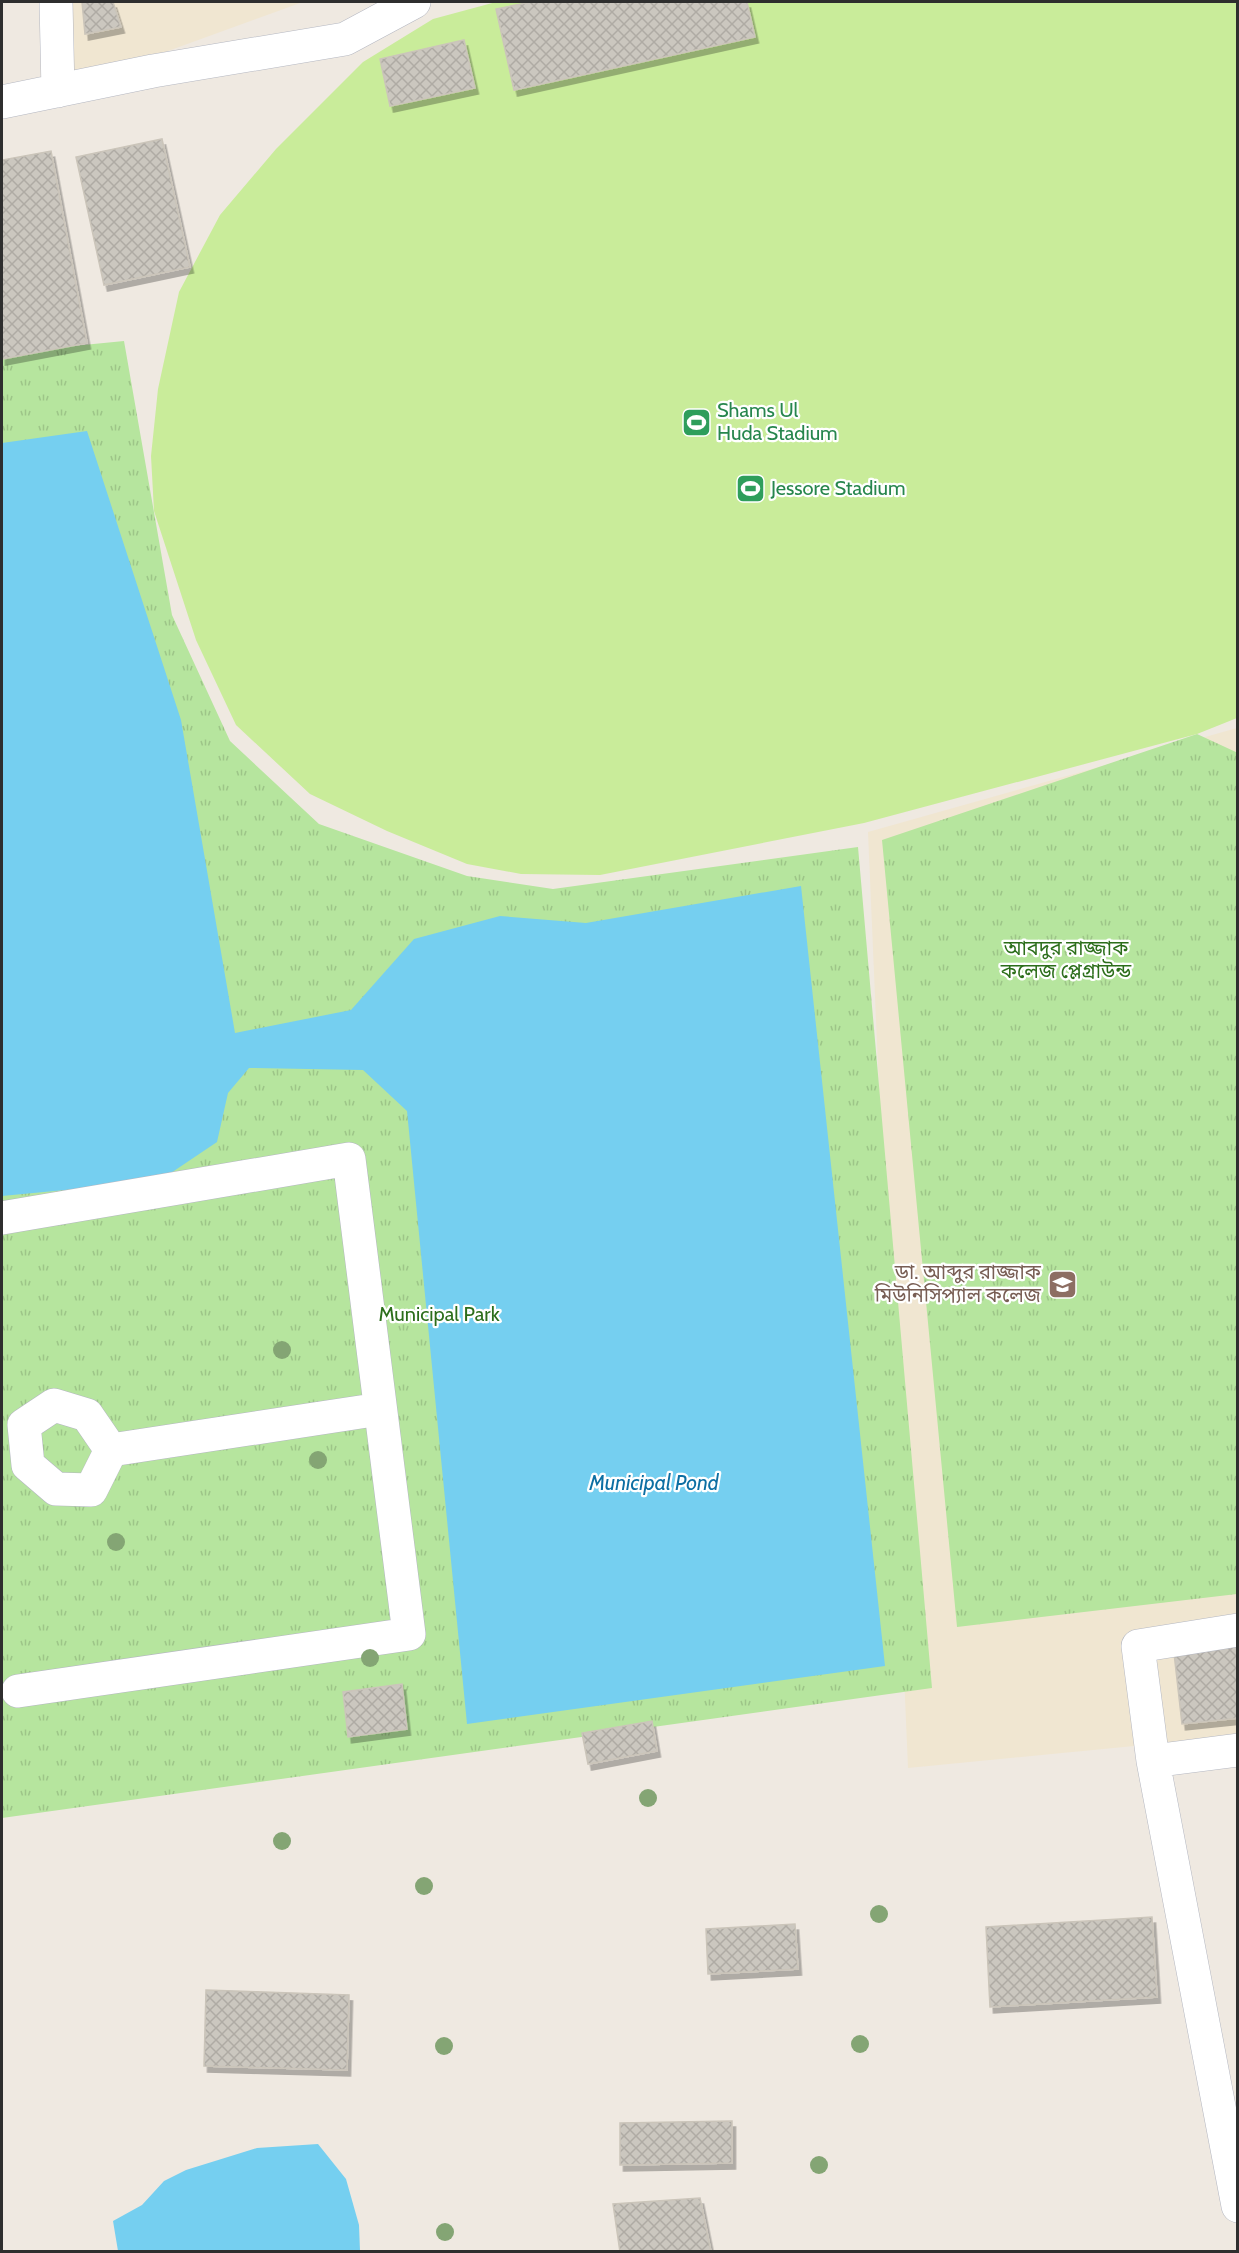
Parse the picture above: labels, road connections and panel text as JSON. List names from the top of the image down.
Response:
{
  "water": ["Municipal Pond"],
  "parks": ["আবদুর রাজ্জাক কলেজ প্লেগ্রাউন্ড", "Municipal Park"],
  "places": {
    "sports": ["Shams Ul Huda Stadium", "Jessore Stadium"],
    "school or university": ["ডা. আব্দুর রাজ্জাক মিউনিসিপ্যাল কলেজ"]
  }
}
